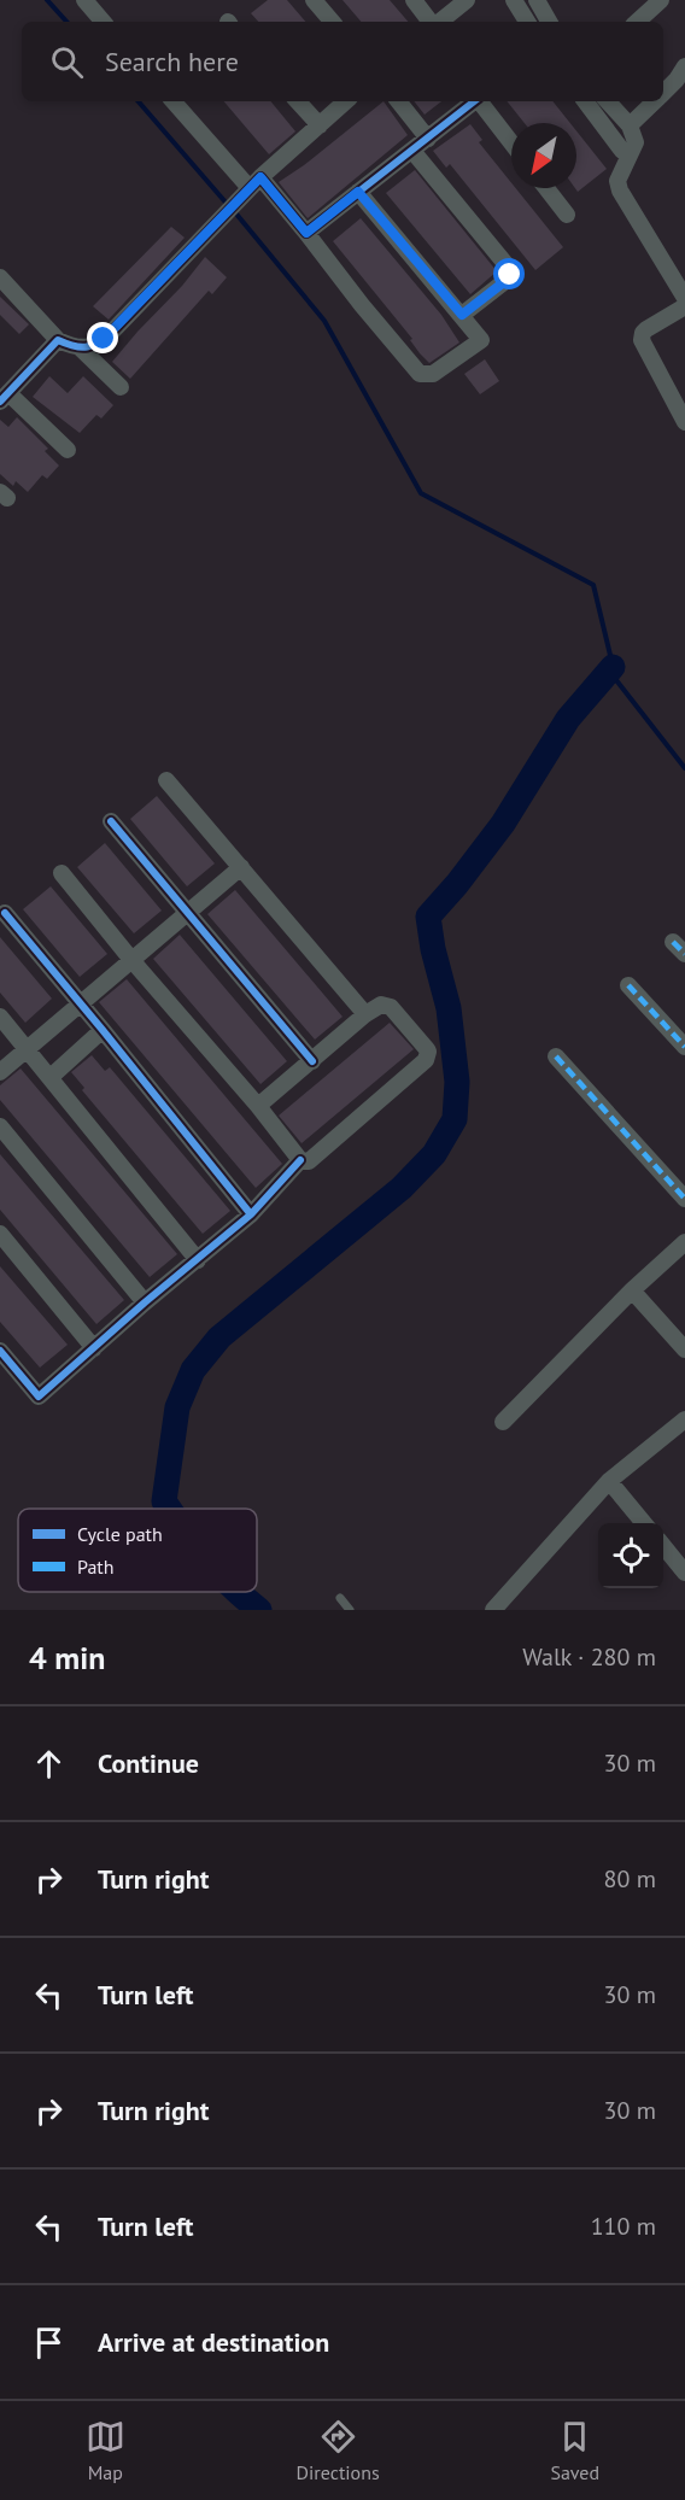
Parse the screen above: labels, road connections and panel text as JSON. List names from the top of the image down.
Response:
{
  "legend": ["Cycle path", "Path"],
  "north": "bottom left",
  "page": {
    "search": "Search here",
    "heading": ["4 min", "Walk · 280 m"],
    "list": [
      ["Continue", "30 m"],
      ["Turn right", "80 m"],
      ["Turn left", "30 m"],
      ["Turn right", "30 m"],
      ["Turn left", "110 m"],
      "Arrive at destination"
    ],
    "nav": ["Map", "Directions", "Saved"]
  }
}
